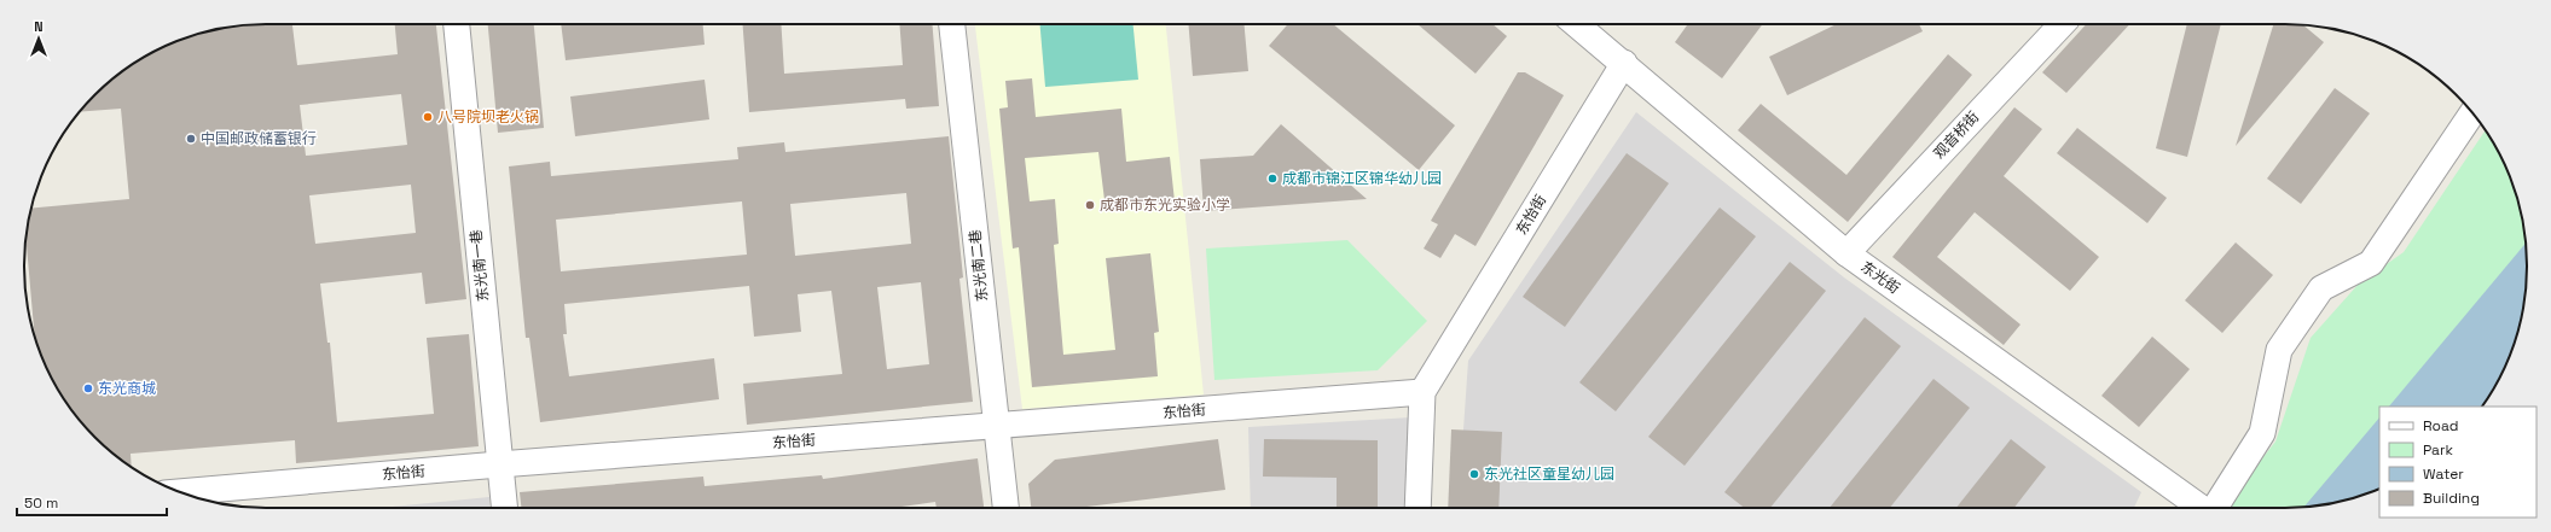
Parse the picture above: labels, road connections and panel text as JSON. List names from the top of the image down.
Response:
{
  "streets": {
    "street": [
      "观音桥街",
      "东怡街",
      "东光南一巷",
      "东光南二巷",
      "东光街"
    ]
  },
  "crossings": [
    ["观音桥街", "东光街"],
    ["东怡街", "东光南一巷"],
    ["东怡街", "东光南二巷"],
    ["东怡街", "东光街"]
  ],
  "places": [
    "八号院坝老火锅",
    "中国邮政储蓄银行",
    "成都市锦江区锦华幼儿园",
    "成都市东光实验小学",
    "东光商城",
    "东光社区童星幼儿园"
  ],
  "legend": [
    "Road",
    "Park",
    "Water",
    "Building"
  ],
  "scale_bar": "50 m",
  "north": "top"
}
